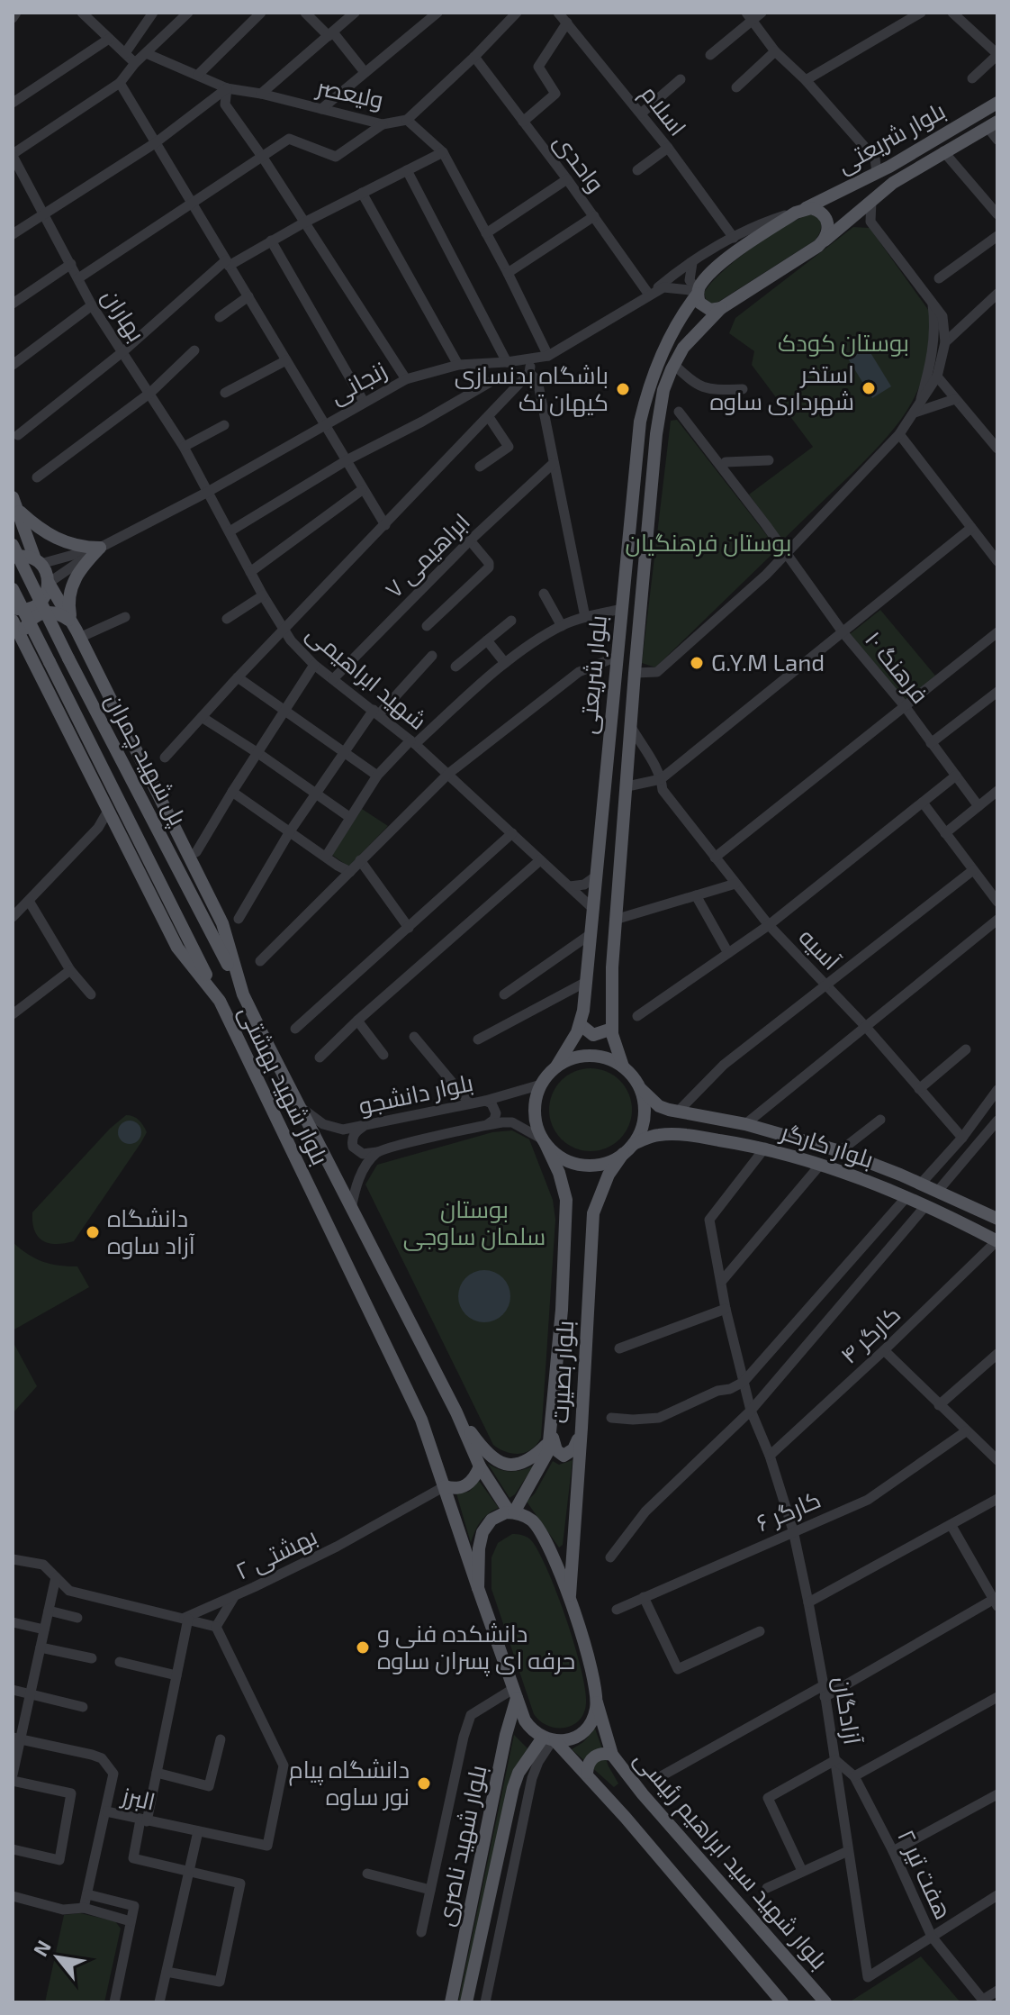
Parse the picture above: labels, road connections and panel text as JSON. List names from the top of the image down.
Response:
{
  "streets": {
    "main road": [
      "بلوار شریعتی",
      "پل شهید چمران",
      "بلوار شهید بهشتی",
      "بلوار کارگر",
      "بلوار بصیرت",
      "بلوار شهید ناصری",
      "بلوار شهید سید ابراهیم رئیسی"
    ],
    "street": [
      "ولیعصر",
      "اسلام",
      "واحدی",
      "بهاران",
      "زنجانی",
      "ابراهیمی ۷",
      "فرهنگ ۱۰",
      "شهید ابراهیمی",
      "آسیه",
      "بلوار دانشجو",
      "کارگر ۴",
      "کارگر ۶",
      "بهشتی ۲",
      "آزادگان",
      "البرز",
      "هفت تیر ۲"
    ]
  },
  "crossings": [
    ["ولیعصر", "زنجانی"],
    ["بلوار شریعتی", "شهید ابراهیمی"],
    ["بلوار شریعتی", "آسیه"],
    ["بلوار شریعتی", "بلوار دانشجو"],
    ["بلوار شریعتی", "بلوار کارگر"],
    ["بلوار شریعتی", "بلوار بصیرت"],
    ["واحدی", "زنجانی"],
    ["بهاران", "زنجانی"],
    ["بهاران", "شهید ابراهیمی"],
    ["زنجانی", "شهید ابراهیمی"],
    ["ابراهیمی ۷", "شهید ابراهیمی"],
    ["پل شهید چمران", "بلوار شهید بهشتی"],
    ["بلوار شهید بهشتی", "بلوار دانشجو"],
    ["بلوار شهید بهشتی", "بلوار بصیرت"],
    ["بلوار شهید بهشتی", "بهشتی ۲"],
    ["بلوار شهید بهشتی", "بلوار شهید ناصری"],
    ["بلوار شهید بهشتی", "بلوار شهید سید ابراهیم رئیسی"],
    ["بلوار دانشجو", "بلوار کارگر"],
    ["بلوار دانشجو", "بلوار بصیرت"],
    ["بلوار کارگر", "کارگر ۴"],
    ["بلوار کارگر", "بلوار بصیرت"],
    ["بلوار کارگر", "آزادگان"],
    ["کارگر ۴", "آزادگان"],
    ["بلوار بصیرت", "بلوار شهید سید ابراهیم رئیسی"],
    ["کارگر ۶", "آزادگان"],
    ["بهشتی ۲", "البرز"],
    ["آزادگان", "هفت تیر ۲"]
  ],
  "parks": ["بوستان کودک", "بوستان فرهنگیان", "بوستان سلمان ساوجی"],
  "places": [
    "استخر شهرداری ساوه",
    "باشگاه بدنسازی کیهان تک",
    "G.Y.M Land",
    "دانشگاه آزاد ساوه",
    "دانشکده فنی و حرفه ای پسران ساوه",
    "دانشگاه پیام نور ساوه"
  ],
  "north": "top left"
}
